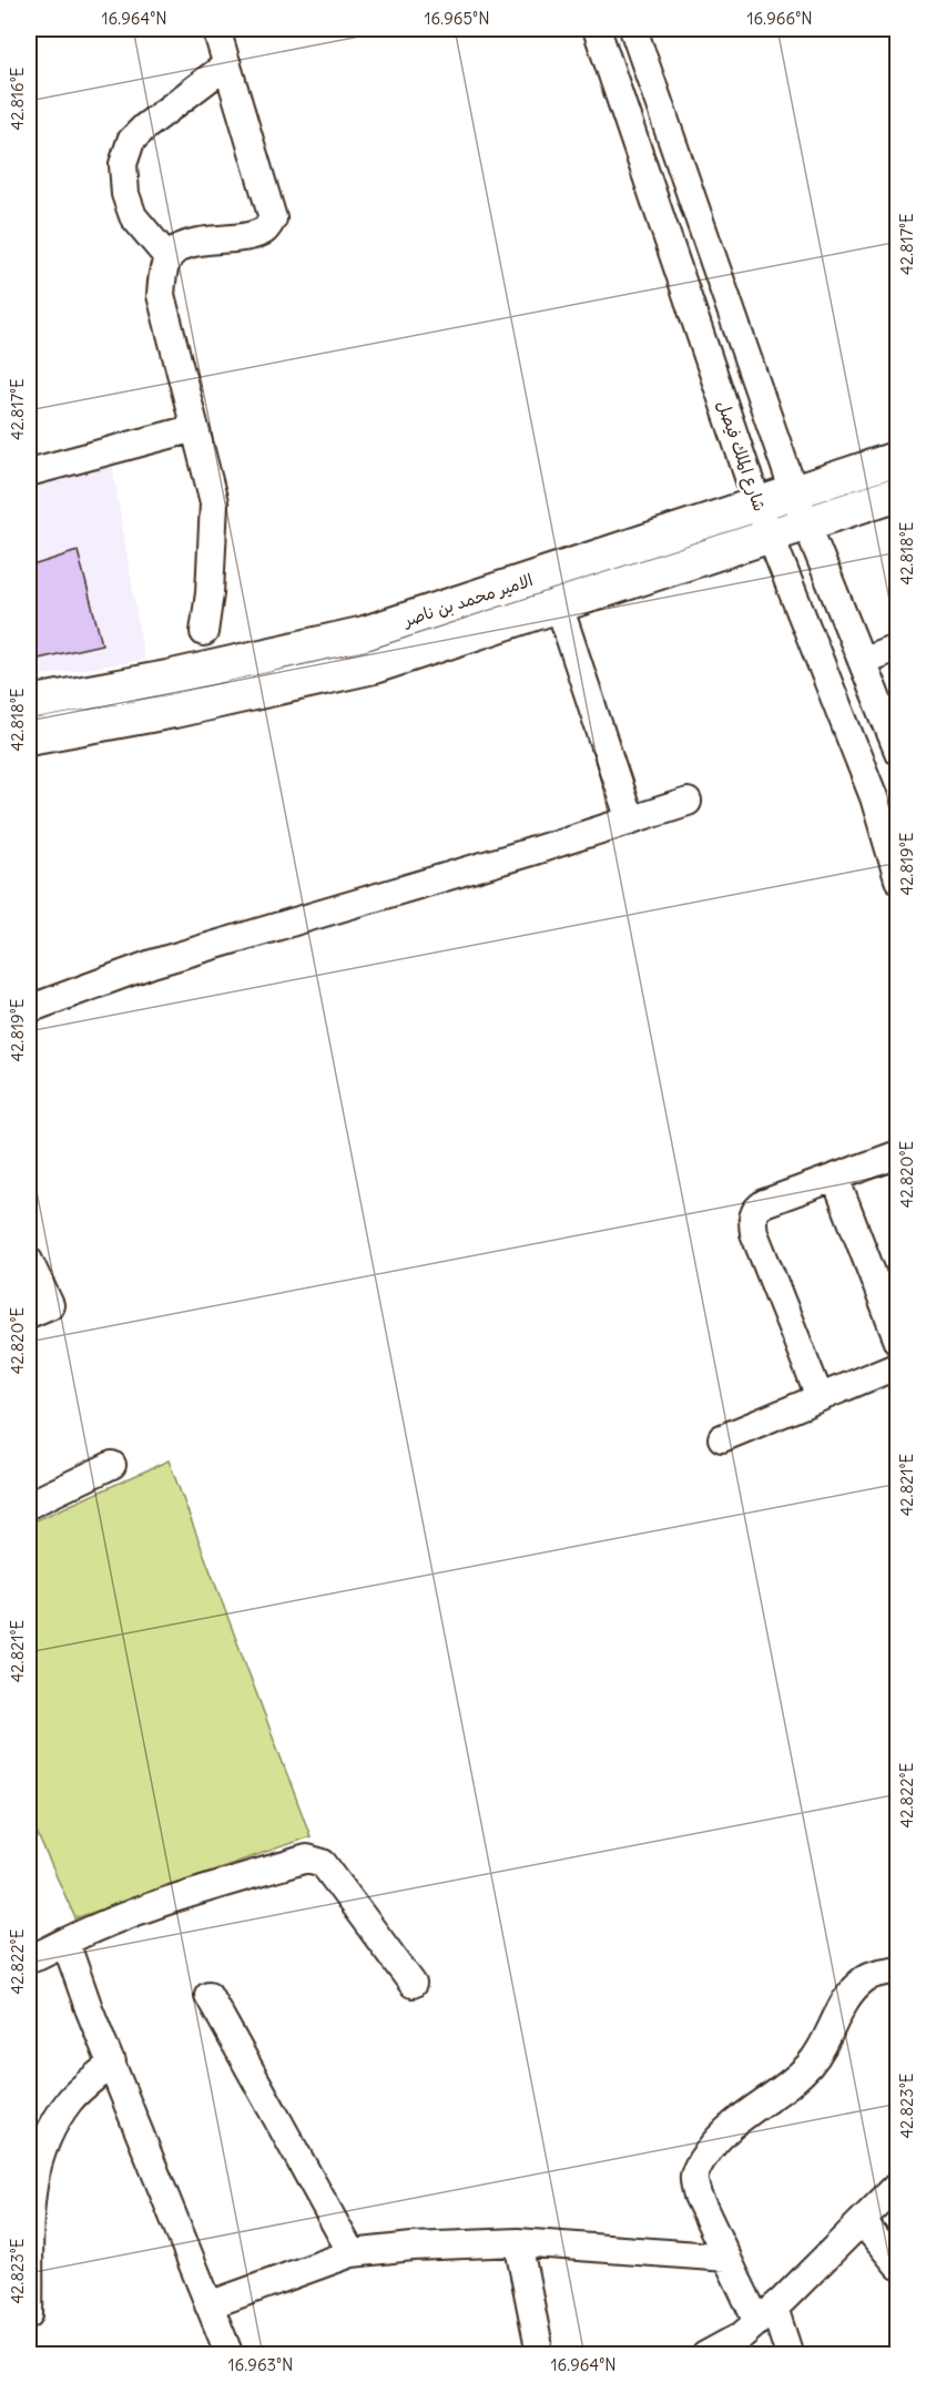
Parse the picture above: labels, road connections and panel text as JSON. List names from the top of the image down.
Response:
{
  "streets": {
    "main road": ["الامير محمد بن ناصر"],
    "street": ["شارع الملك فيصل"]
  },
  "crossings": [
    ["شارع الملك فيصل", "الامير محمد بن ناصر"]
  ],
  "coordinates": [
    "16.964°N",
    "16.965°N",
    "16.966°N",
    "42.816°E",
    "42.817°E",
    "42.818°E",
    "42.819°E",
    "42.820°E",
    "42.821°E",
    "42.822°E",
    "42.823°E",
    "16.963°N"
  ]
}
